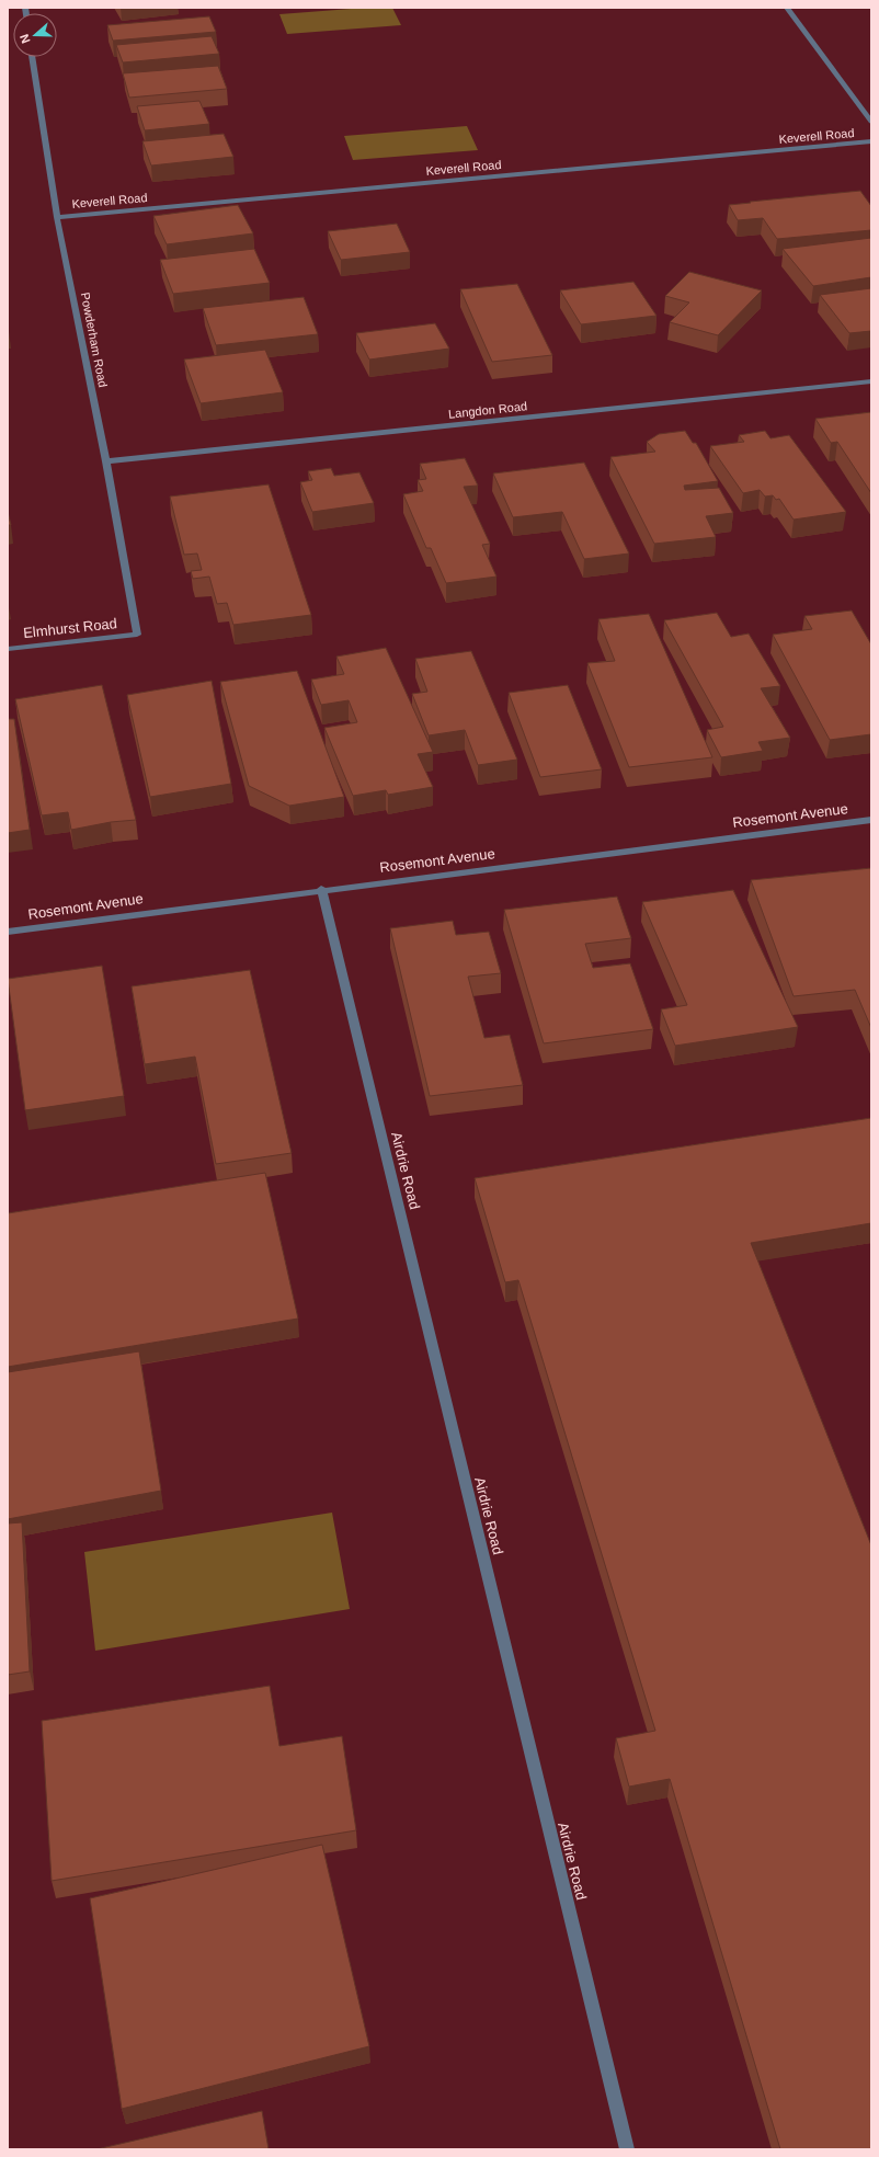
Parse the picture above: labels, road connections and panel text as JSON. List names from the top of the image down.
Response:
{
  "streets": {
    "street": [
      "Keverell Road",
      "Powderham Road",
      "Langdon Road",
      "Elmhurst Road",
      "Rosemont Avenue",
      "Airdrie Road"
    ]
  },
  "crossings": [
    ["Keverell Road", "Powderham Road"],
    ["Powderham Road", "Langdon Road"],
    ["Powderham Road", "Elmhurst Road"],
    ["Rosemont Avenue", "Airdrie Road"]
  ],
  "north": "left"
}
